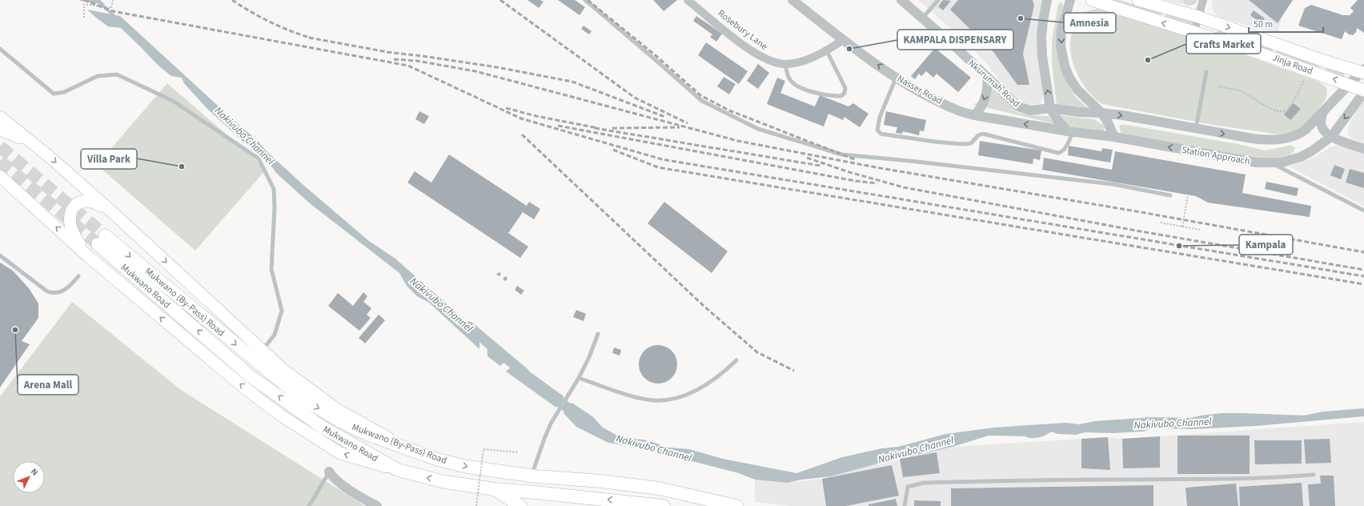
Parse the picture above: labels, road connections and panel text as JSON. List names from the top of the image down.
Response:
{
  "streets": {
    "highway": ["Mukwano Road", "Mukwano (By-Pass) Road"],
    "main road": ["Jinja Road"],
    "street": [
      "Rosebury Lane",
      "Nkurumah Road",
      "Nasser Road",
      "Station Approach"
    ]
  },
  "crossings": [
    ["Rosebury Lane", "Nasser Road"],
    ["Jinja Road", "Station Approach"],
    ["Nasser Road", "Station Approach"],
    ["Mukwano Road", "Mukwano (By-Pass) Road"]
  ],
  "one_way": ["Nasser Road", "Mukwano Road", "Mukwano (By-Pass) Road"],
  "water": ["Nakivubo Channel"],
  "places": [
    "Amnesia",
    "KAMPALA DISPENSARY",
    "Crafts Market",
    "Villa Park",
    "Kampala",
    "Arena Mall"
  ],
  "scale_bar": "50 m",
  "north": "top right"
}
